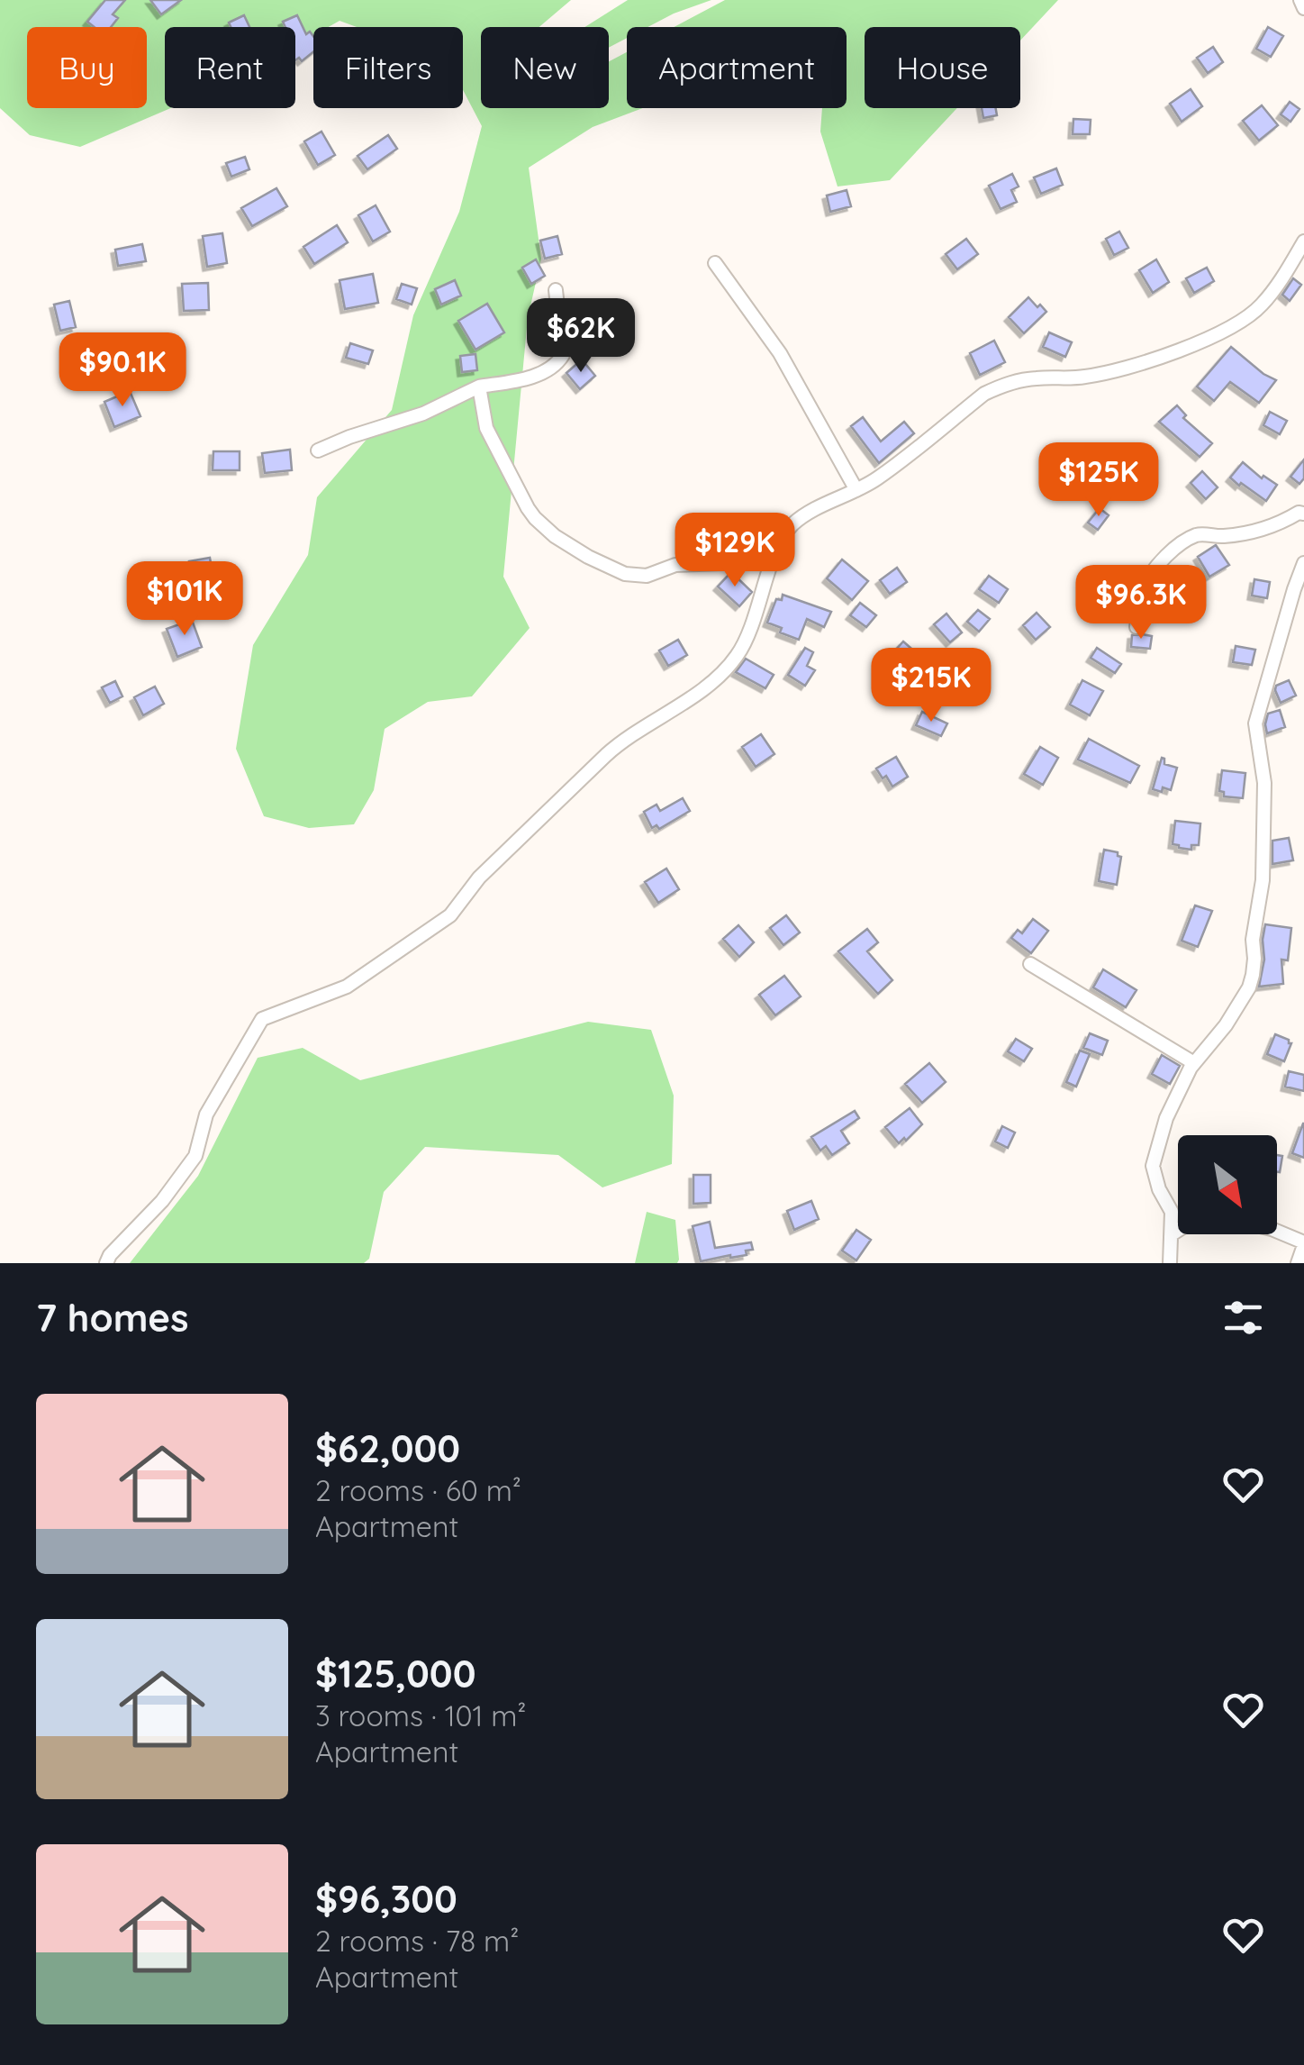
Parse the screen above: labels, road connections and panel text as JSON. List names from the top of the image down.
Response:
{
  "north": "bottom right",
  "page": {
    "chip": [
      "Buy",
      "Rent",
      "Filters",
      "New",
      "Apartment",
      "House"
    ],
    "price": [
      "$62K",
      "$90.1K",
      "$125K",
      "$129K",
      "$101K",
      "$96.3K",
      "$215K"
    ],
    "heading": "7 homes",
    "list": [
      {
        "name": "$62,000",
        "note": "2 rooms · 60 m² · Apartment"
      },
      {
        "name": "$125,000",
        "note": "3 rooms · 101 m² · Apartment"
      },
      {
        "name": "$96,300",
        "note": "2 rooms · 78 m² · Apartment"
      }
    ]
  }
}
